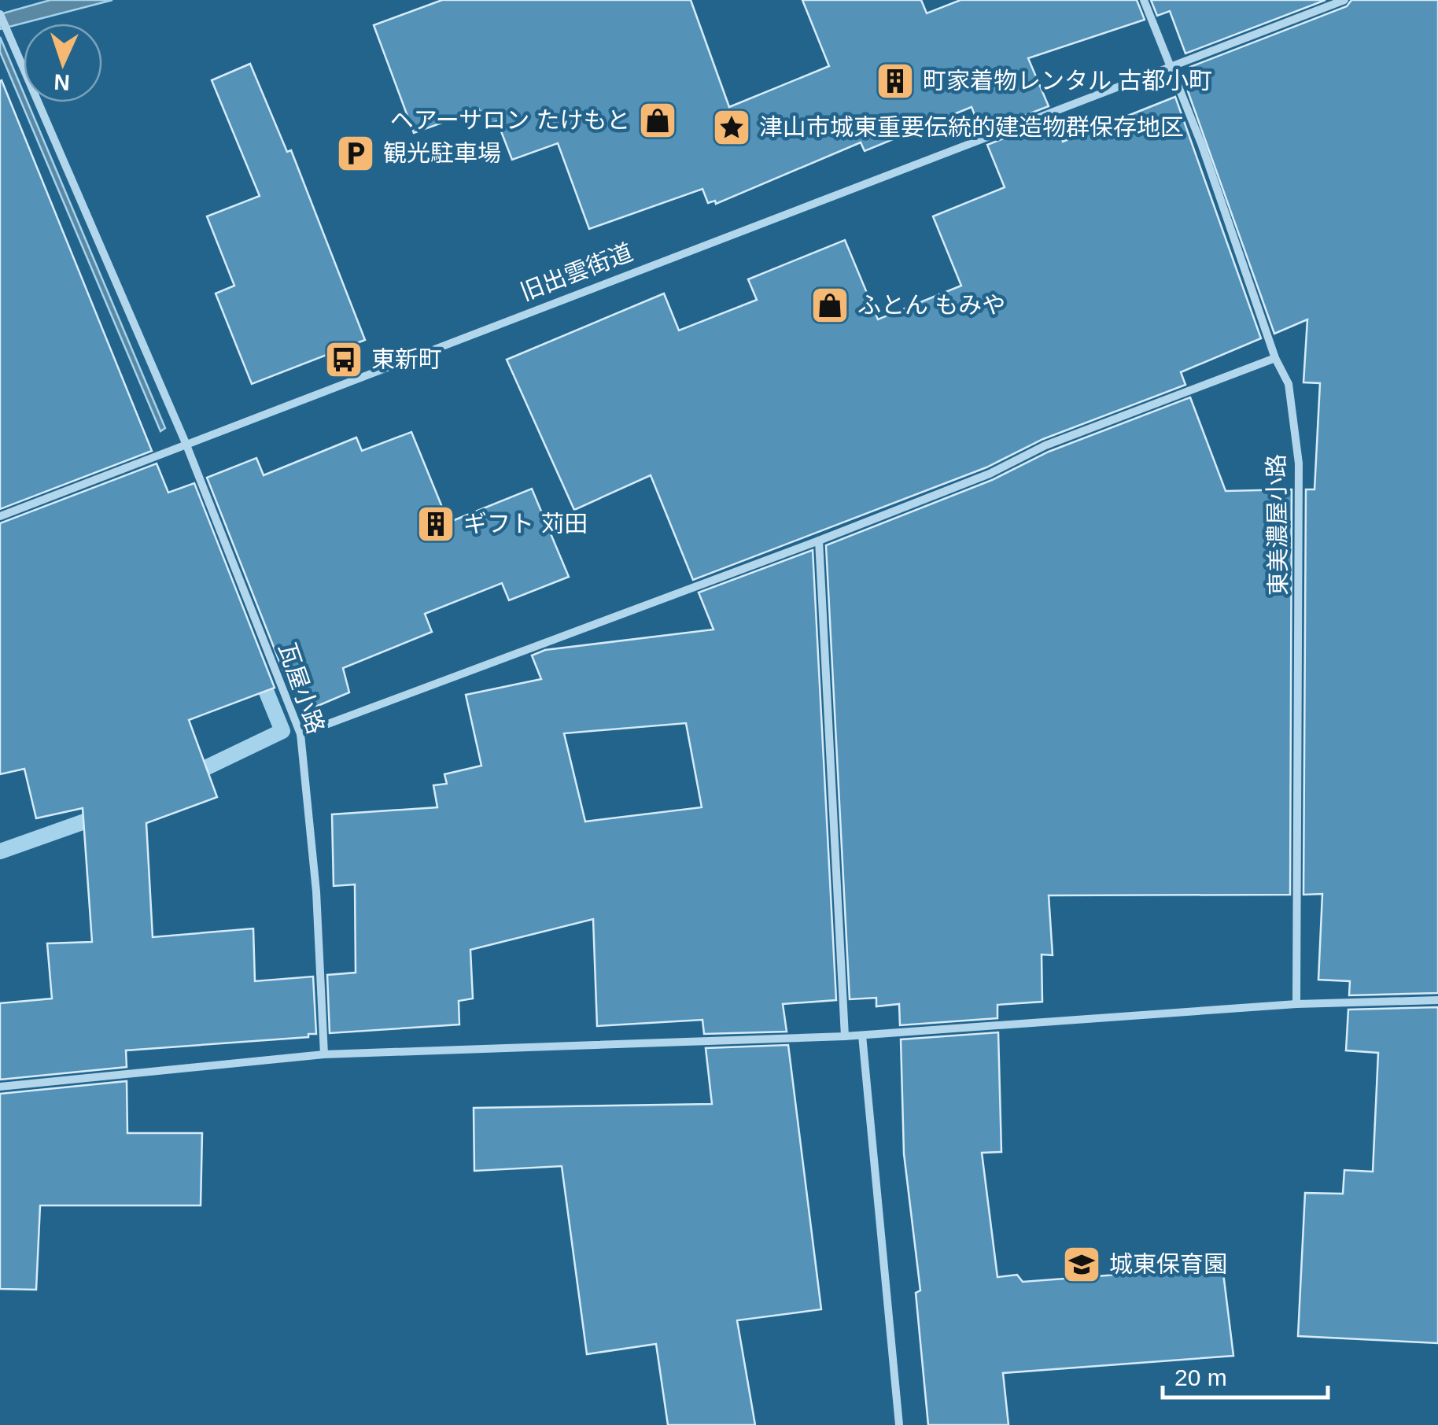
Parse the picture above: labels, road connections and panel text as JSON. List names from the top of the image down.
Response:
{
  "streets": {
    "street": ["旧出雲街道", "東美濃屋小路", "瓦屋小路"]
  },
  "crossings": [
    ["旧出雲街道", "東美濃屋小路"],
    ["旧出雲街道", "瓦屋小路"]
  ],
  "places": {
    "building": ["町家着物レンタル 古都小町", "ギフト 苅田"],
    "shop": ["ヘアーサロン たけもと", "ふとん もみや"],
    "place": ["津山市城東重要伝統的建造物群保存地区"],
    "parking": ["観光駐車場"],
    "bus stop": ["東新町"],
    "school or university": ["城東保育園"]
  },
  "scale_bar": "20 m",
  "north": "bottom"
}
